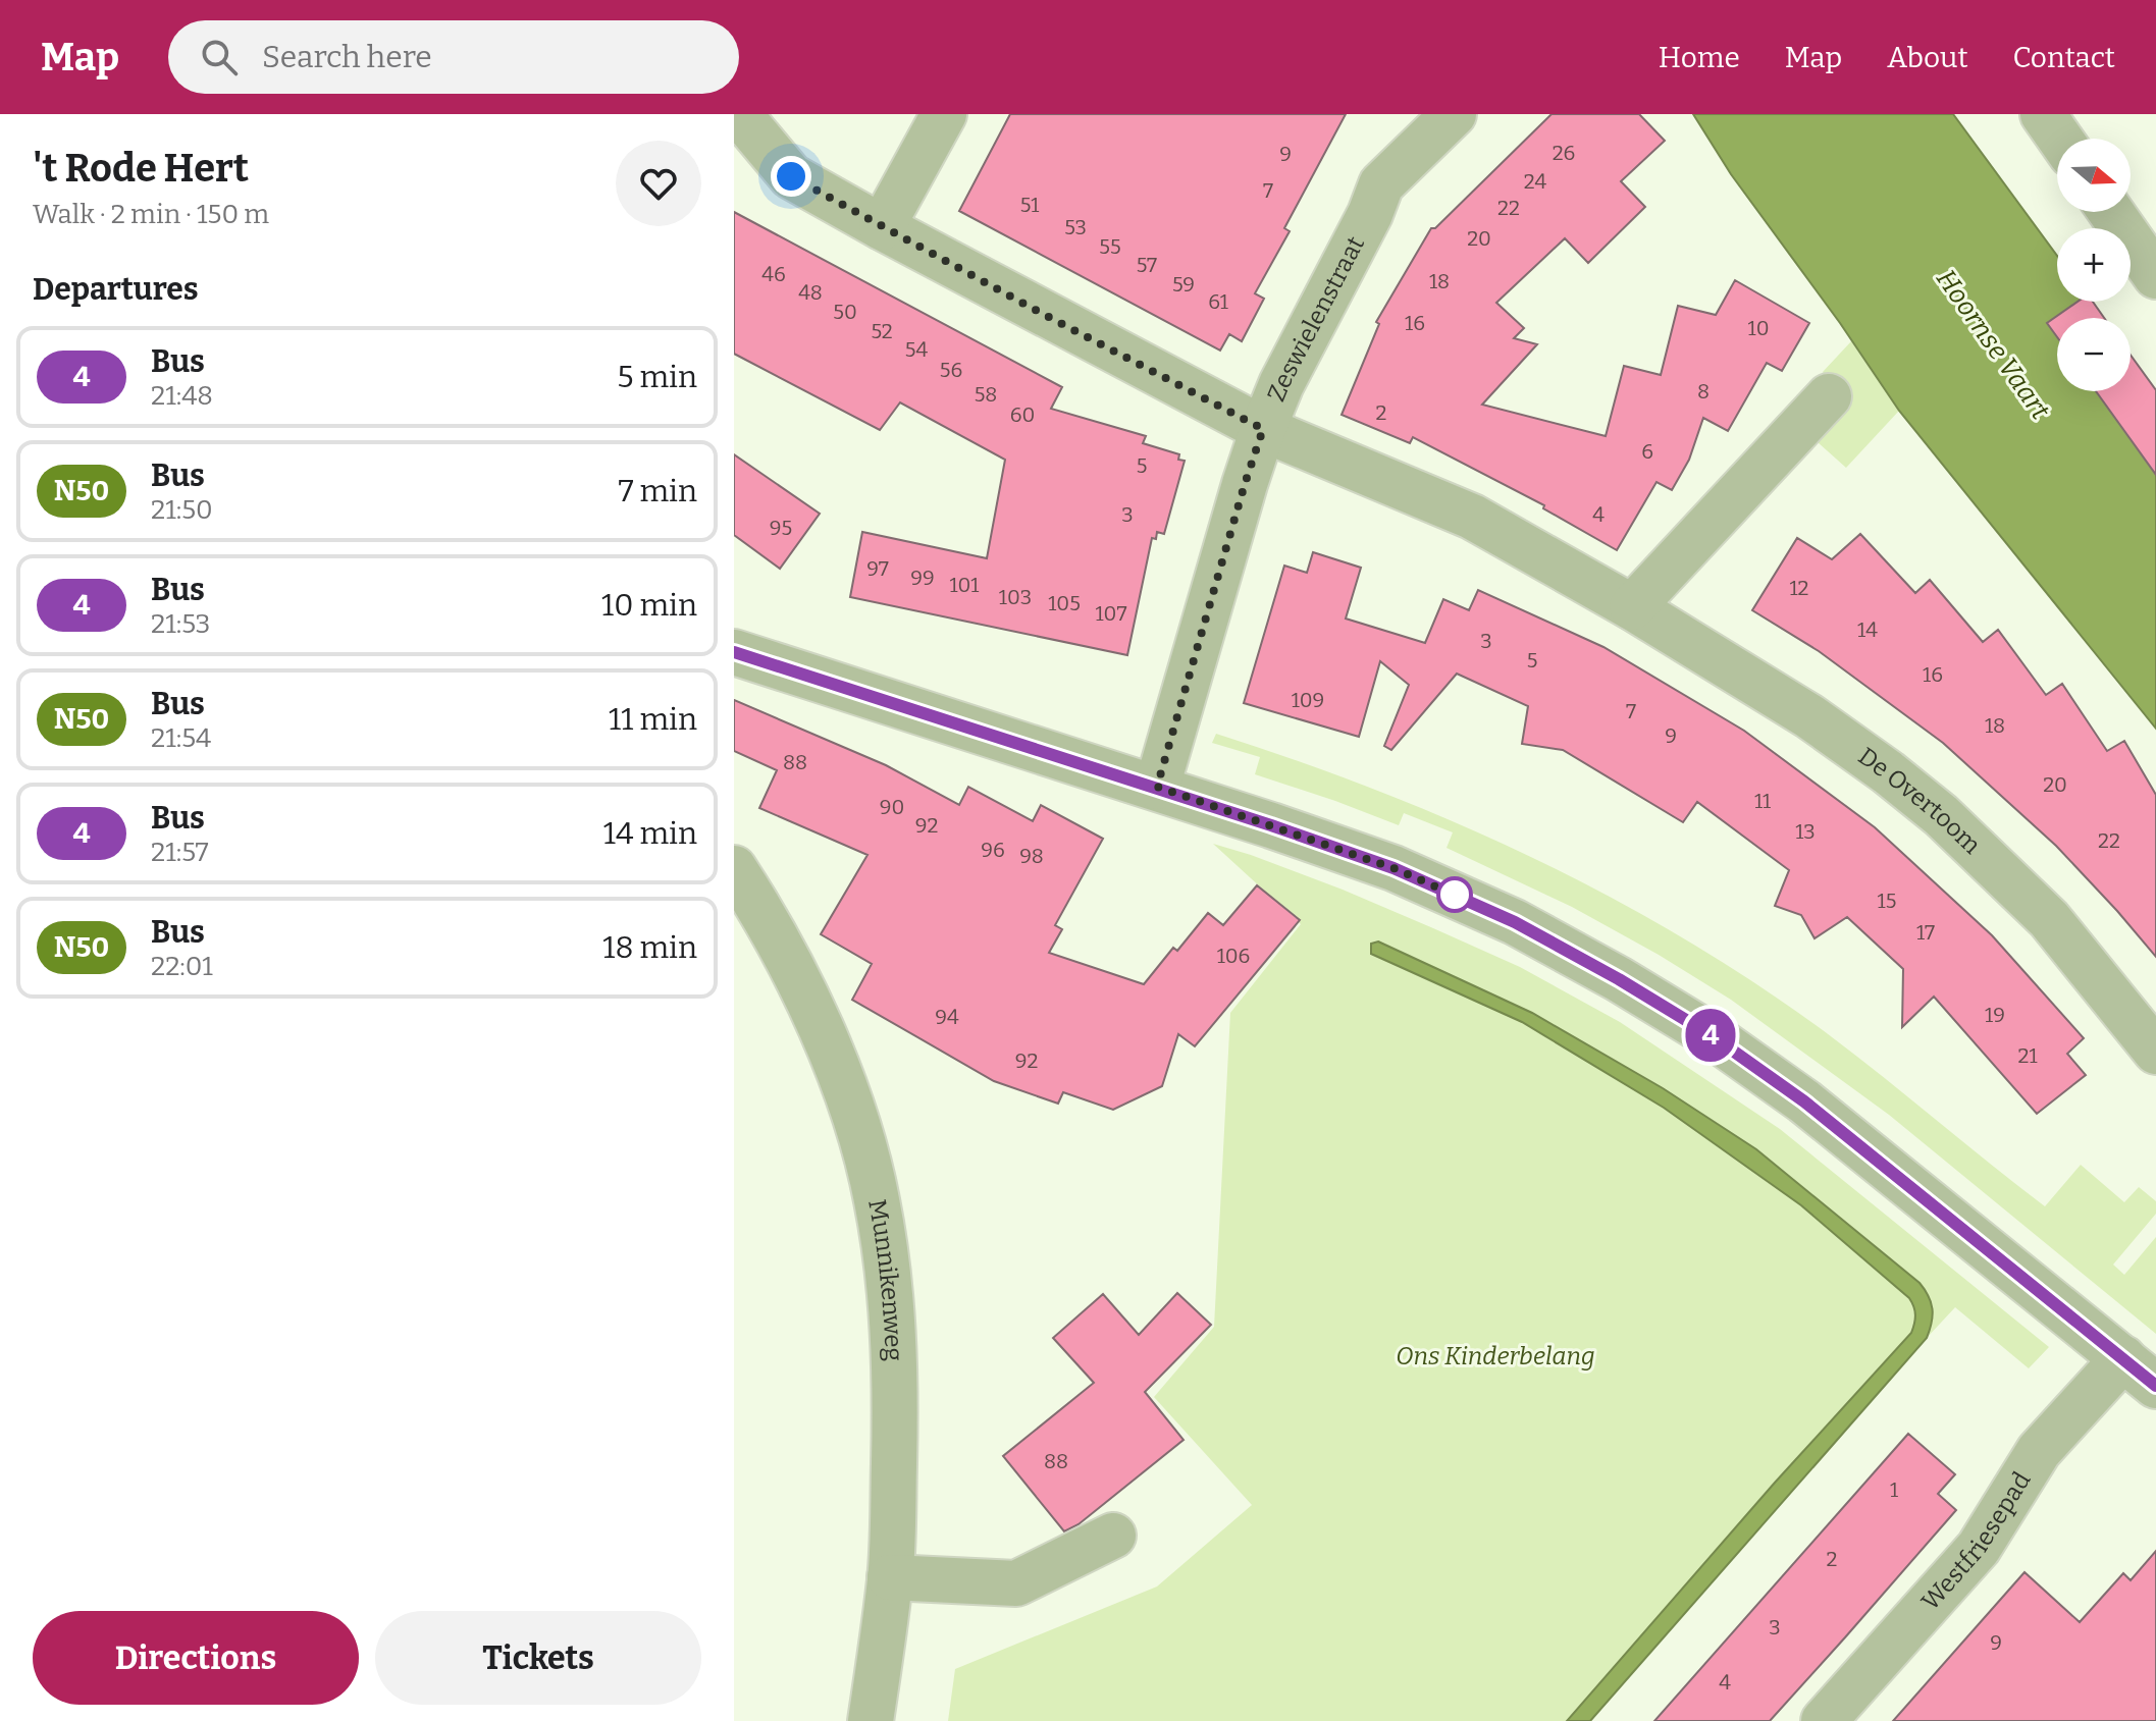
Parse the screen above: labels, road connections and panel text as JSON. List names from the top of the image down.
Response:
{
  "streets": {
    "street": [
      "Zeswielenstraat",
      "De Overtoom",
      "Munnikenweg",
      "Westfriesepad"
    ]
  },
  "crossings": [
    ["Zeswielenstraat", "De Overtoom"]
  ],
  "water": ["Hoornse Vaart"],
  "parks": ["Ons Kinderbelang"],
  "lines": ["bus line 4"],
  "house_numbers": [
    "26",
    "9",
    "24",
    "7",
    "51",
    "22",
    "53",
    "20",
    "55",
    "57",
    "46",
    "18",
    "59",
    "48",
    "61",
    "50",
    "16",
    "10",
    "52",
    "54",
    "56",
    "8",
    "58",
    "2",
    "60",
    "6",
    "5",
    "3",
    "4",
    "95",
    "97",
    "99",
    "101",
    "12",
    "103",
    "105",
    "107",
    "14",
    "3",
    "5",
    "16",
    "109",
    "7",
    "18",
    "9",
    "88",
    "20",
    "11",
    "90",
    "92",
    "13",
    "22",
    "96",
    "98",
    "15",
    "17",
    "106",
    "19",
    "94",
    "21",
    "92",
    "88",
    "1",
    "2",
    "3",
    "9",
    "4"
  ],
  "north": "right",
  "page": {
    "header": "Map",
    "search": "Search here",
    "nav": [
      "Home",
      "Map",
      "About",
      "Contact"
    ],
    "heading": [
      ["'t Rode Hert", "Walk · 2 min · 150 m"],
      "Departures"
    ],
    "on_map": "4",
    "map_buttons": ["+", "−"],
    "list": [
      {
        "mark": "4",
        "name": "Bus",
        "note": "21:48",
        "value": "5 min"
      },
      {
        "mark": "N50",
        "name": "Bus",
        "note": "21:50",
        "value": "7 min"
      },
      {
        "mark": "4",
        "name": "Bus",
        "note": "21:53",
        "value": "10 min"
      },
      {
        "mark": "N50",
        "name": "Bus",
        "note": "21:54",
        "value": "11 min"
      },
      {
        "mark": "4",
        "name": "Bus",
        "note": "21:57",
        "value": "14 min"
      },
      {
        "mark": "N50",
        "name": "Bus",
        "note": "22:01",
        "value": "18 min"
      }
    ],
    "buttons": ["Directions", "Tickets"]
  }
}
